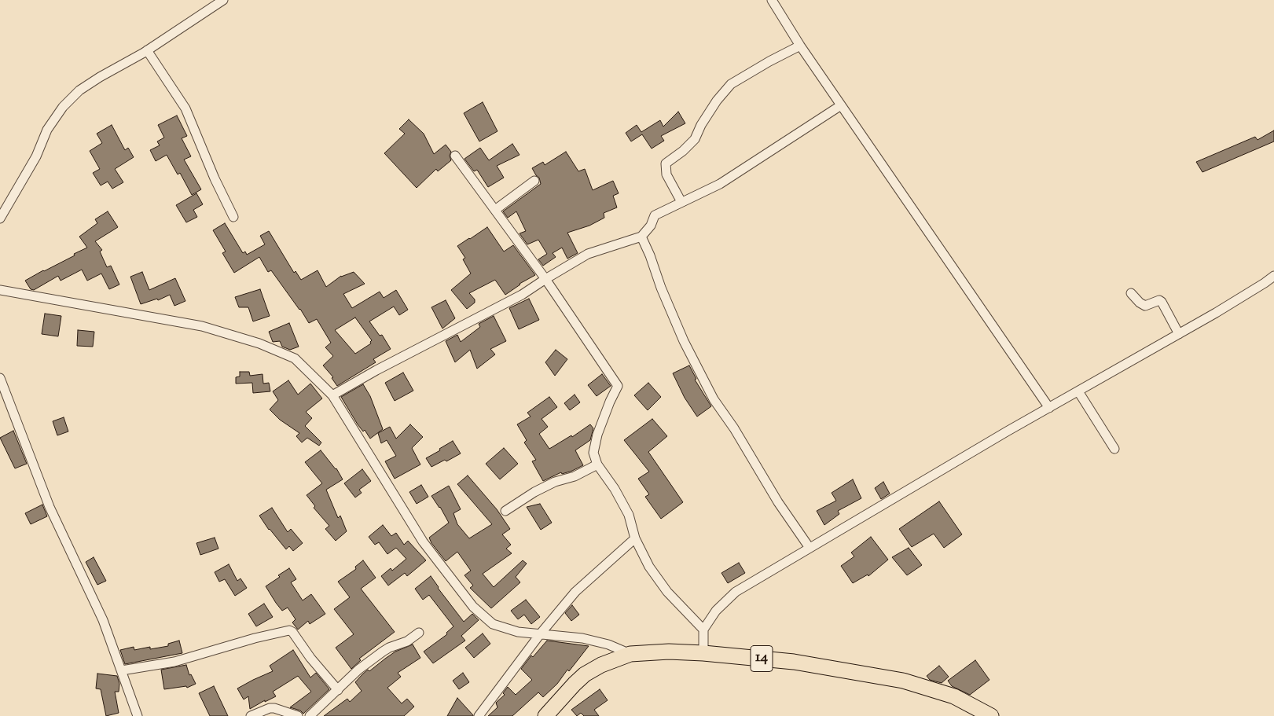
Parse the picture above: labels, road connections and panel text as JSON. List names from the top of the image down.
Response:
{
  "streets": {
    "highway": ["14"]
  }
}
